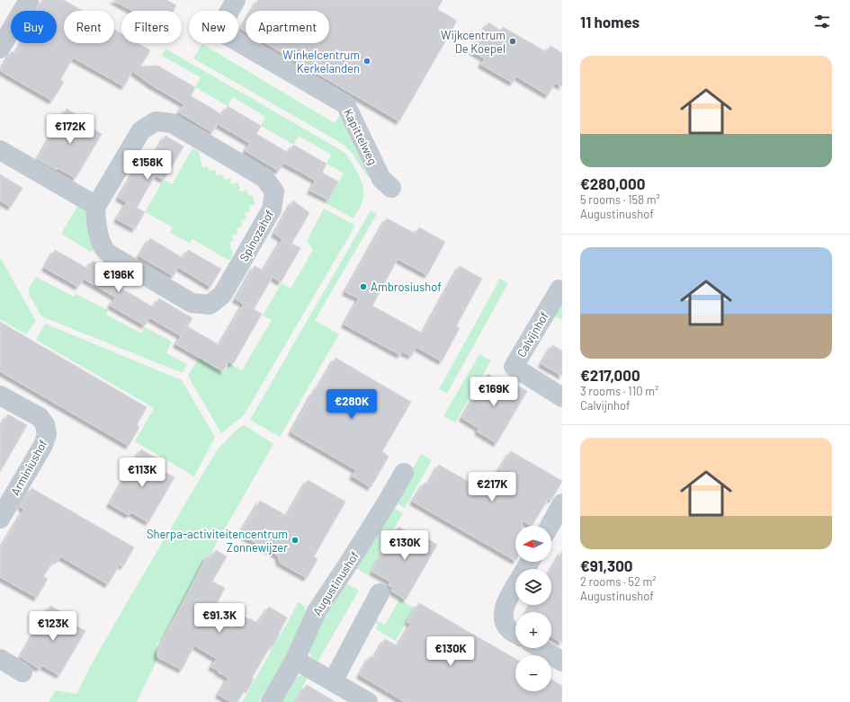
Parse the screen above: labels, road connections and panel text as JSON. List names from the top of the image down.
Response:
{
  "streets": {
    "street": [
      "Kapittelweg",
      "Spinozahof",
      "Calvijnhof",
      "Arminiushof",
      "Augustinushof"
    ]
  },
  "places": [
    "Wijkcentrum De Koepel",
    "Winkelcentrum Kerkelanden",
    "Ambrosiushof",
    "Sherpa-activiteitencentrum Zonnewijzer"
  ],
  "north": "left",
  "page": {
    "heading": "11 homes",
    "chip": [
      "Buy",
      "Rent",
      "Filters",
      "New",
      "Apartment"
    ],
    "list": [
      {
        "name": "€280,000",
        "note": "5 rooms · 158 m² · Augustinushof"
      },
      {
        "name": "€217,000",
        "note": "3 rooms · 110 m² · Calvijnhof"
      },
      {
        "name": "€91,300",
        "note": "2 rooms · 52 m² · Augustinushof"
      }
    ],
    "price": [
      "€172K",
      "€158K",
      "€196K",
      "€169K",
      "€280K",
      "€113K",
      "€217K",
      "€130K",
      "€91.3K",
      "€123K",
      "€130K"
    ],
    "map_buttons": ["+", "−"]
  }
}
